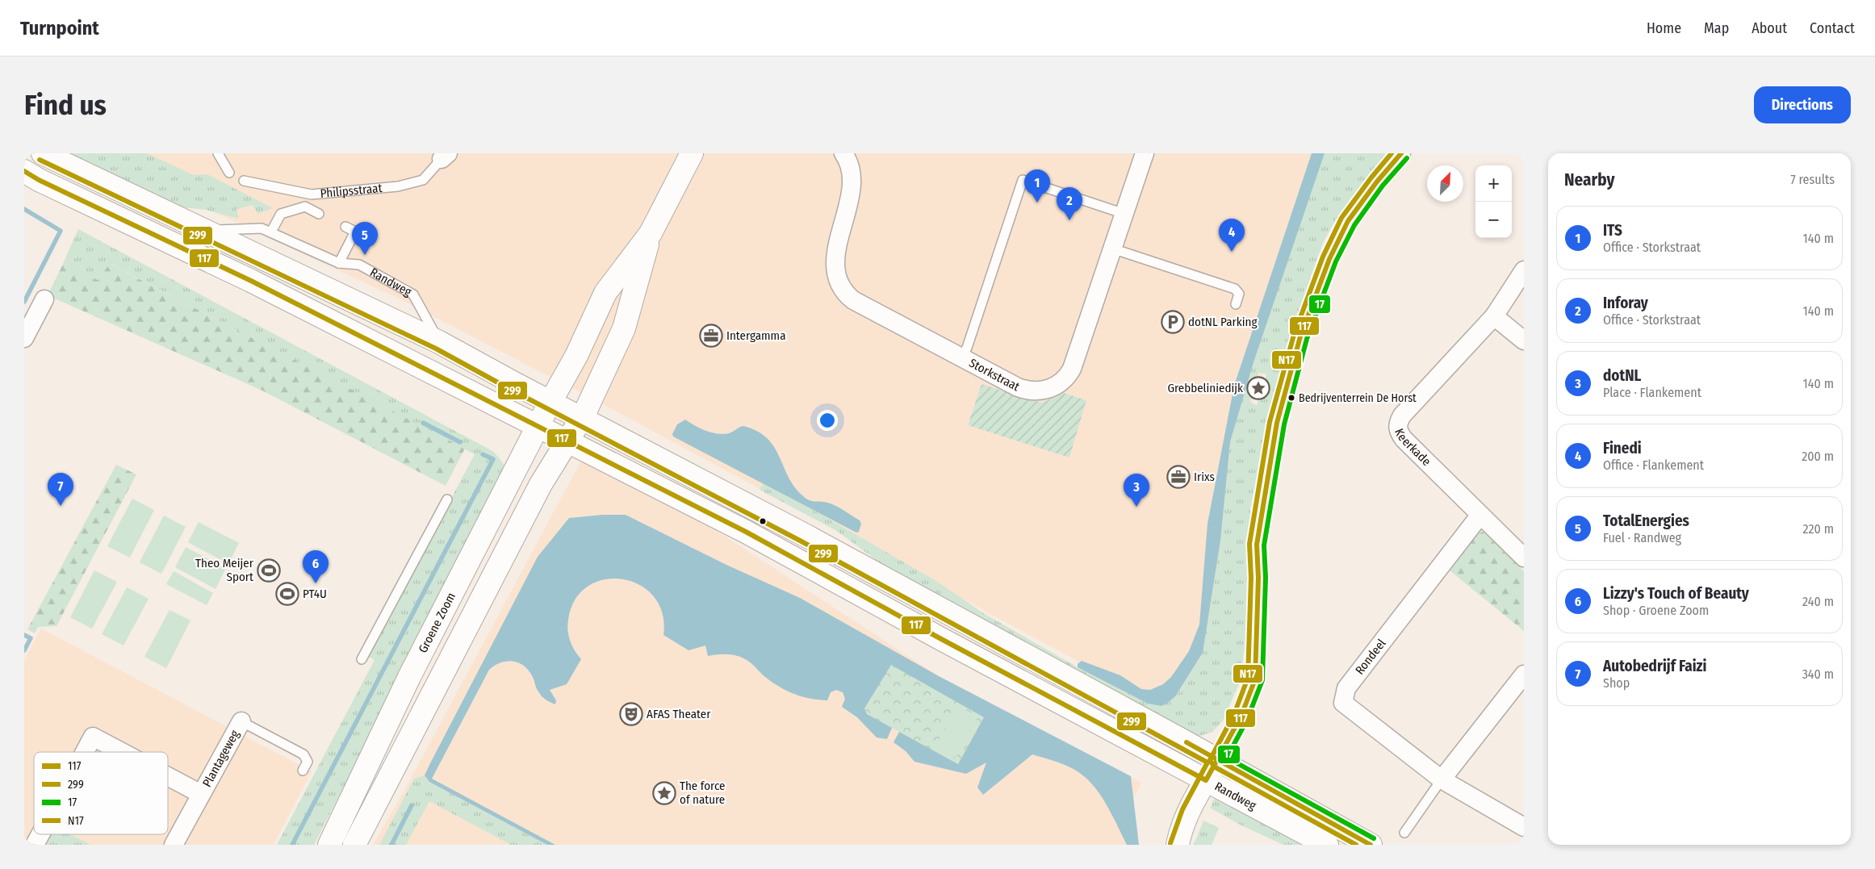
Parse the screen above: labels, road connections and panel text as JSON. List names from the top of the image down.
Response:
{
  "streets": {
    "main road": ["Randweg", "Groene Zoom"],
    "street": [
      "Storkstraat",
      "Keerkade",
      "Rondeel",
      "Plantageweg"
    ],
    "lane": ["Philipsstraat"]
  },
  "crossings": [
    ["Randweg", "Groene Zoom"],
    ["Keerkade", "Rondeel"]
  ],
  "places": {
    "parking": ["dotNL Parking"],
    "office": ["Intergamma", "Irixs"],
    "place": ["Grebbeliniedijk", "The force of nature"],
    "other": ["Bedrijventerrein De Horst"],
    "sports": ["Theo Meijer Sport", "PT4U"],
    "theatre": ["AFAS Theater"]
  },
  "lines": [
    "transit line 117",
    "transit line N17",
    "transit line 17",
    "transit line 299"
  ],
  "legend": [
    "117",
    "299",
    "17",
    "N17"
  ],
  "north": "top right",
  "page": {
    "header": "Turnpoint",
    "nav": [
      "Home",
      "Map",
      "About",
      "Contact"
    ],
    "buttons": "Directions",
    "title": "Find us",
    "heading": ["Nearby", "7 results"],
    "map_buttons": ["+", "−"],
    "pins": [
      "1",
      "2",
      "4",
      "5",
      "7",
      "3",
      "6"
    ],
    "list": [
      {
        "mark": "1",
        "name": "ITS",
        "note": "Office · Storkstraat",
        "value": "140 m"
      },
      {
        "mark": "2",
        "name": "Inforay",
        "note": "Office · Storkstraat",
        "value": "140 m"
      },
      {
        "mark": "3",
        "name": "dotNL",
        "note": "Place · Flankement",
        "value": "140 m"
      },
      {
        "mark": "4",
        "name": "Finedi",
        "note": "Office · Flankement",
        "value": "200 m"
      },
      {
        "mark": "5",
        "name": "TotalEnergies",
        "note": "Fuel · Randweg",
        "value": "220 m"
      },
      {
        "mark": "6",
        "name": "Lizzy's Touch of Beauty",
        "note": "Shop · Groene Zoom",
        "value": "240 m"
      },
      {
        "mark": "7",
        "name": "Autobedrijf Faizi",
        "note": "Shop",
        "value": "340 m"
      }
    ]
  }
}
